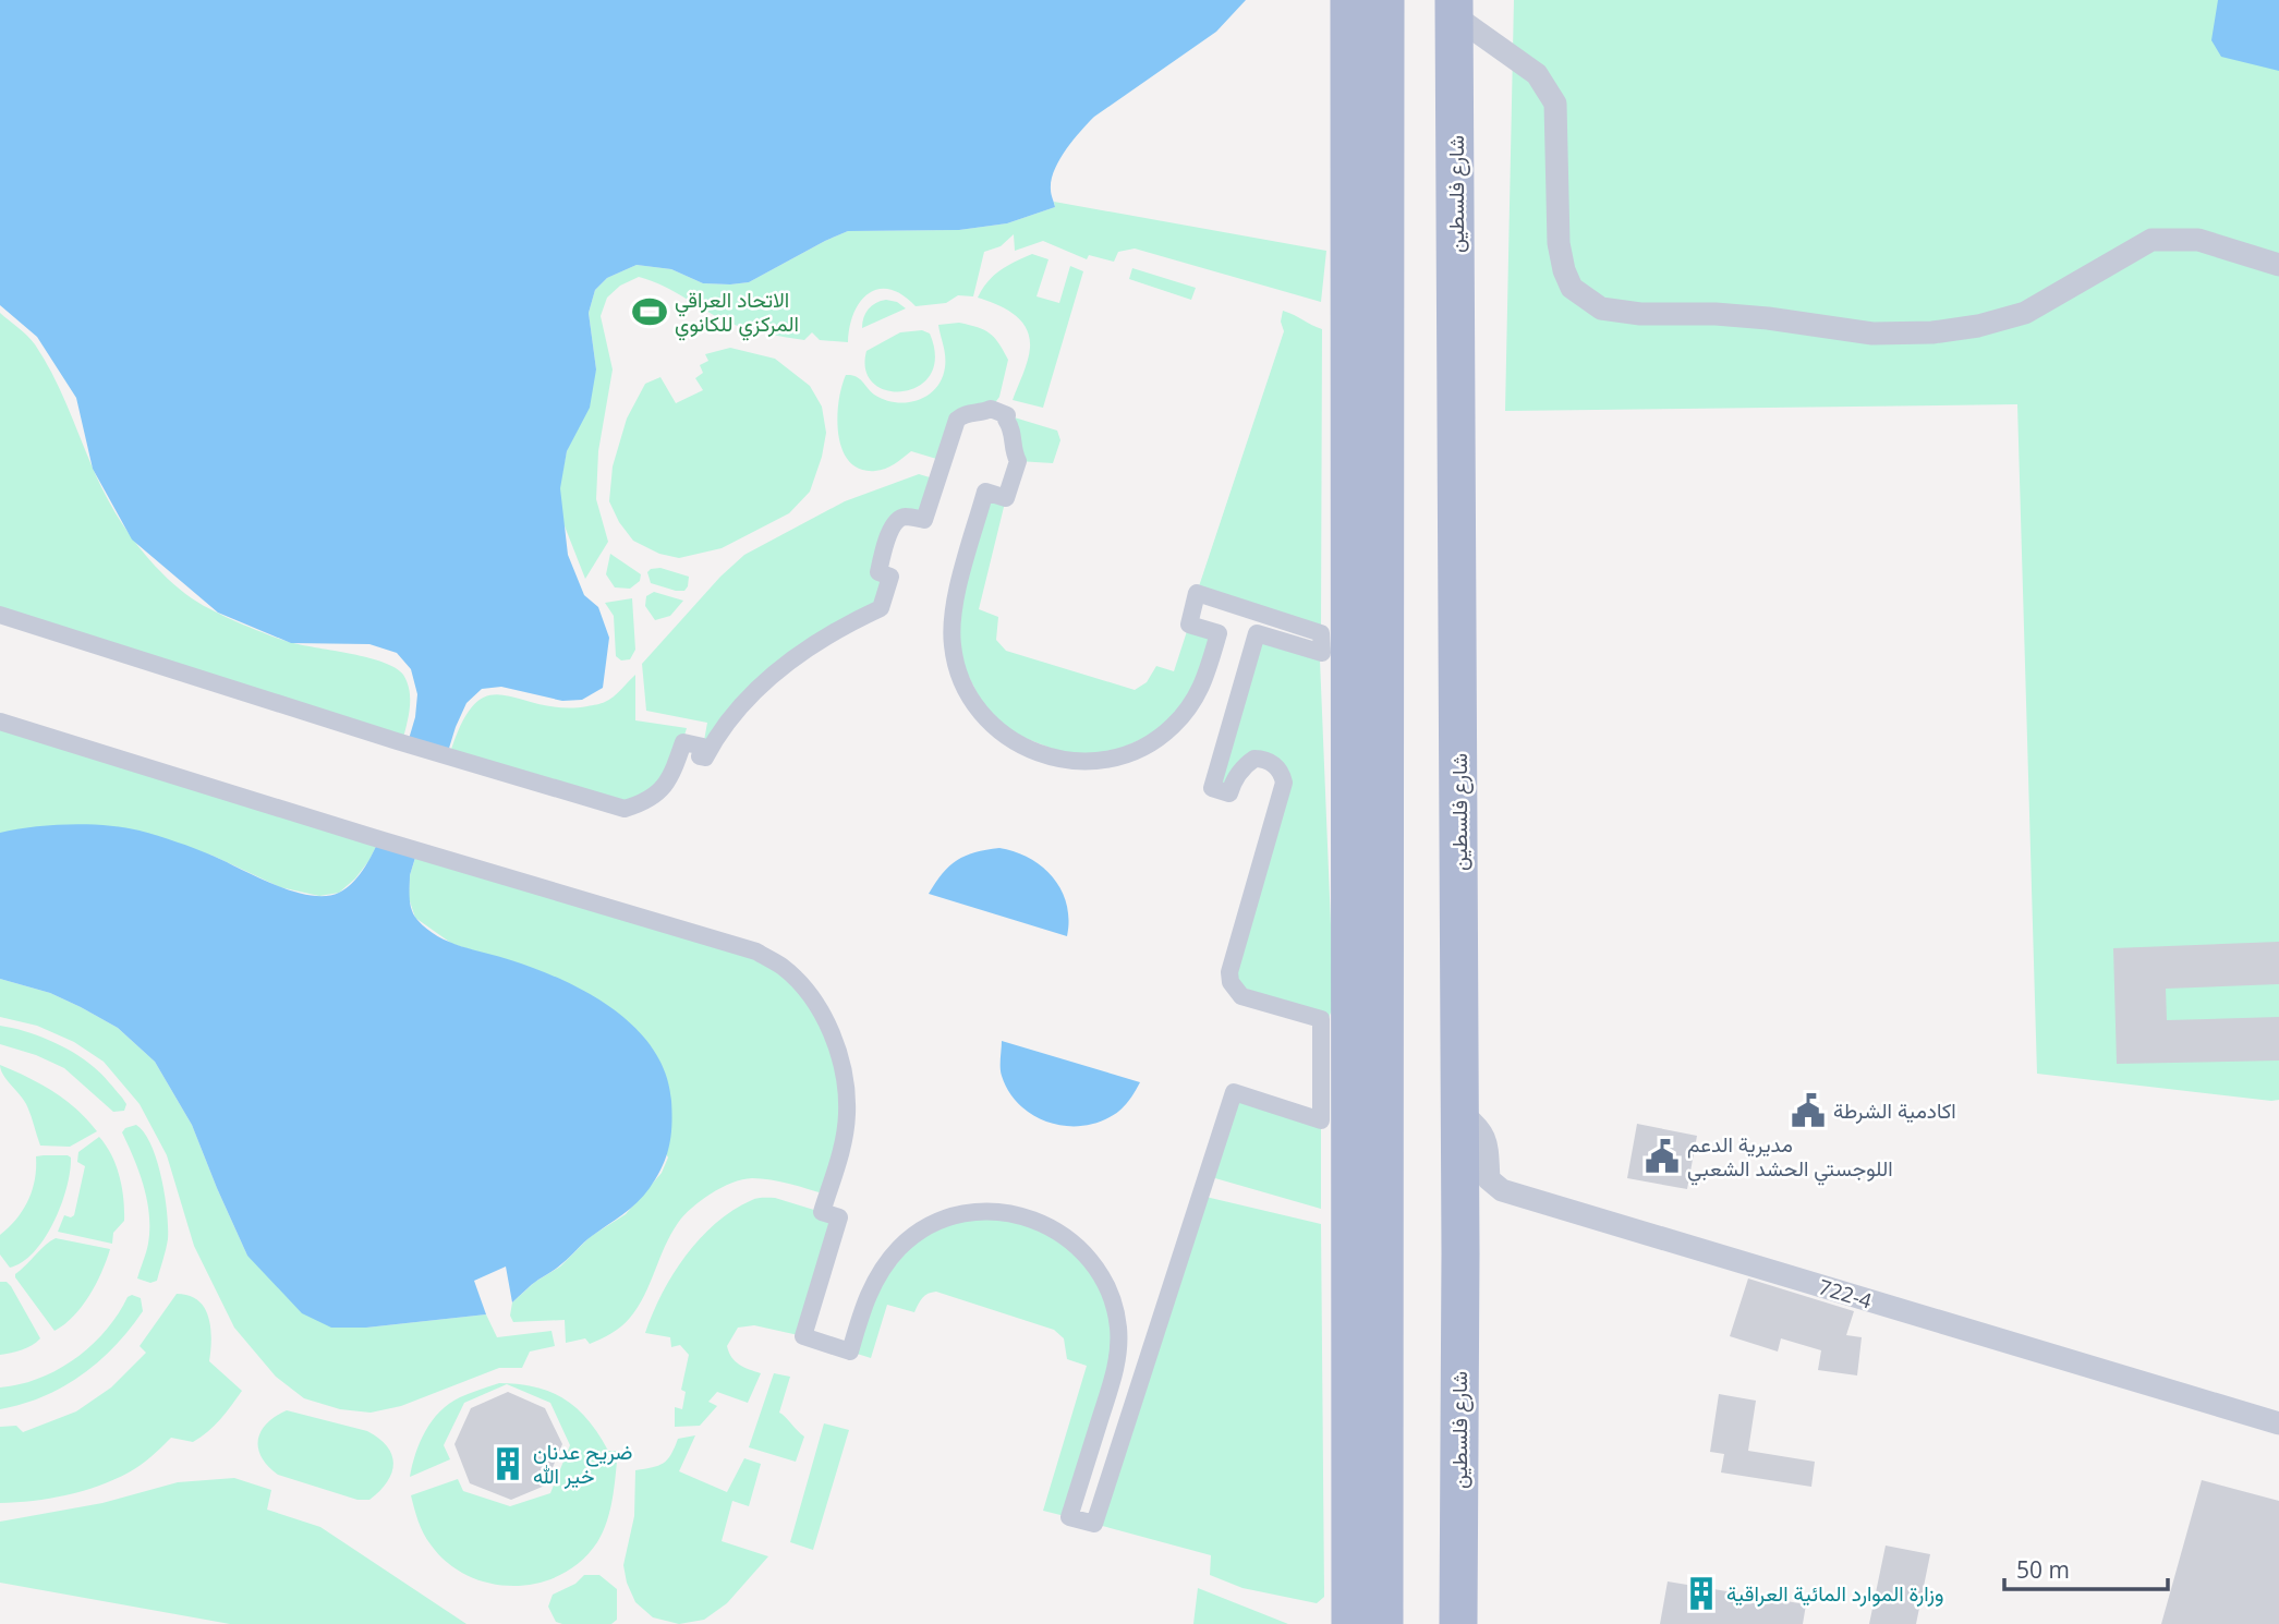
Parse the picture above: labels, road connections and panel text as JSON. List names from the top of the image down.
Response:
{
  "streets": {
    "main road": ["شارع فلسطين"],
    "street": ["722-4"]
  },
  "crossings": [
    ["شارع فلسطين", "722-4"]
  ],
  "places": {
    "sports": ["الاتحاد العراقي المركزي للكانوي"],
    "public building": ["اكادمية الشرطة", "مديرية الدعم اللوجستي الحشد الشعبي"],
    "building": ["ضريح عدنان خير الله", "وزارة الموارد المائية العراقية"]
  },
  "scale_bar": "50 m"
}
